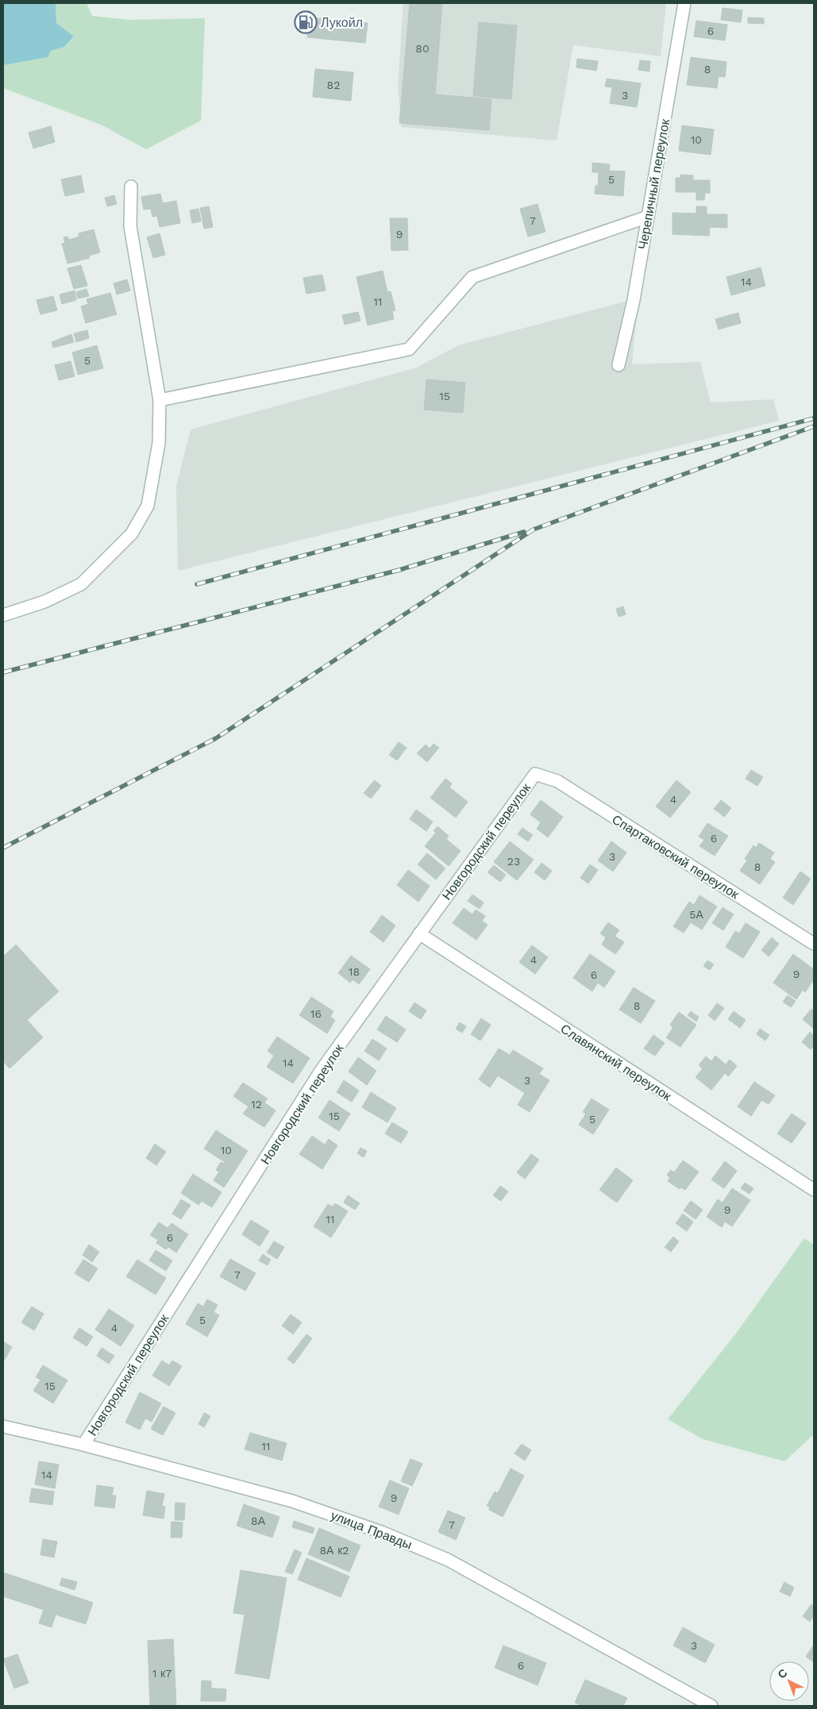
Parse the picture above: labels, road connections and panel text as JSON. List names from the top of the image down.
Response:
{
  "streets": {
    "street": [
      "Черепичный переулок",
      "Новгородский переулок",
      "Спартаковский переулок",
      "Славянский переулок",
      "улица Правды"
    ]
  },
  "crossings": [
    ["Новгородский переулок", "Спартаковский переулок"],
    ["Новгородский переулок", "Славянский переулок"],
    ["Новгородский переулок", "улица Правды"]
  ],
  "places": {
    "fuel station": ["Лукойл"]
  },
  "house_numbers": [
    "6",
    "80",
    "8",
    "82",
    "3",
    "10",
    "5",
    "7",
    "9",
    "14",
    "11",
    "5",
    "15",
    "4",
    "6",
    "3",
    "23",
    "8",
    "5А",
    "4",
    "18",
    "9",
    "6",
    "8",
    "16",
    "14",
    "3",
    "12",
    "15",
    "5",
    "10",
    "9",
    "11",
    "6",
    "7",
    "5",
    "4",
    "15",
    "11",
    "14",
    "9",
    "8А",
    "7",
    "8А к2",
    "3",
    "6",
    "1 к7"
  ],
  "north": "top left"
}
